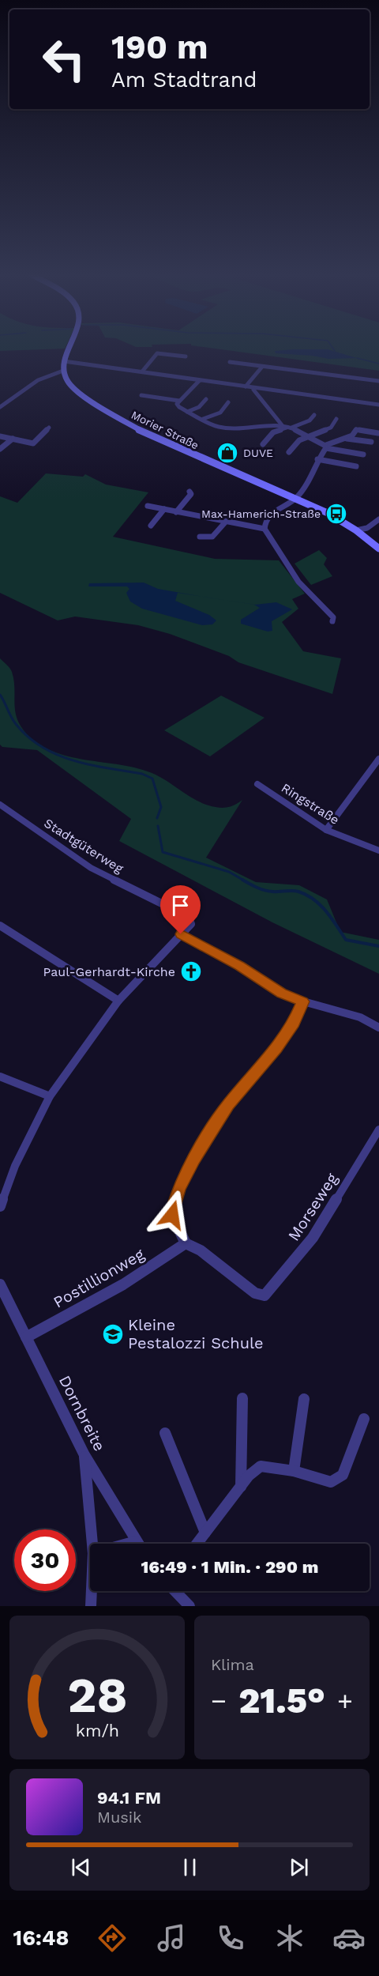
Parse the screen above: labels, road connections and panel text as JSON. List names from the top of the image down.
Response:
{
  "streets": {
    "main road": ["Morier Straße"],
    "street": [
      "Ringstraße",
      "Stadtgüterweg",
      "Morseweg",
      "Postillionweg",
      "Dornbreite"
    ]
  },
  "crossings": [
    ["Morseweg", "Postillionweg"],
    ["Postillionweg", "Dornbreite"]
  ],
  "places": {
    "shop": ["DUVE"],
    "bus stop": ["Max-Hamerich-Straße"],
    "church": ["Paul-Gerhardt-Kirche"],
    "school or university": ["Kleine Pestalozzi Schule"]
  },
  "page": {
    "turn": ["190 m", "Am Stadtrand"],
    "limit": "30",
    "trip": "16:49 · 1 Min. · 290 m",
    "tile": "Klima",
    "heat": ["−", "21.5°", "+"],
    "song": ["94.1 FM", "Musik"],
    "tabs": "16:48",
    "gauge": ["28", "km/h"]
  }
}
